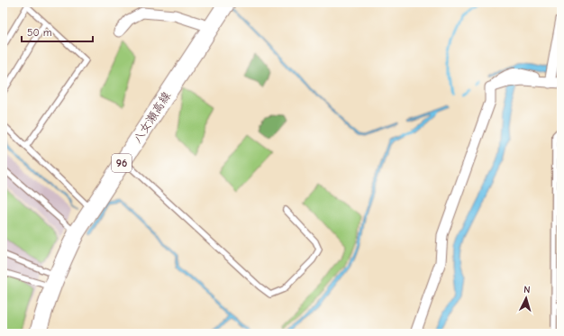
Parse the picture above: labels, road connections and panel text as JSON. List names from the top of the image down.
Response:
{
  "streets": {
    "main road": ["八女瀬高線", "96"]
  },
  "scale_bar": "50 m",
  "north": "top"
}
